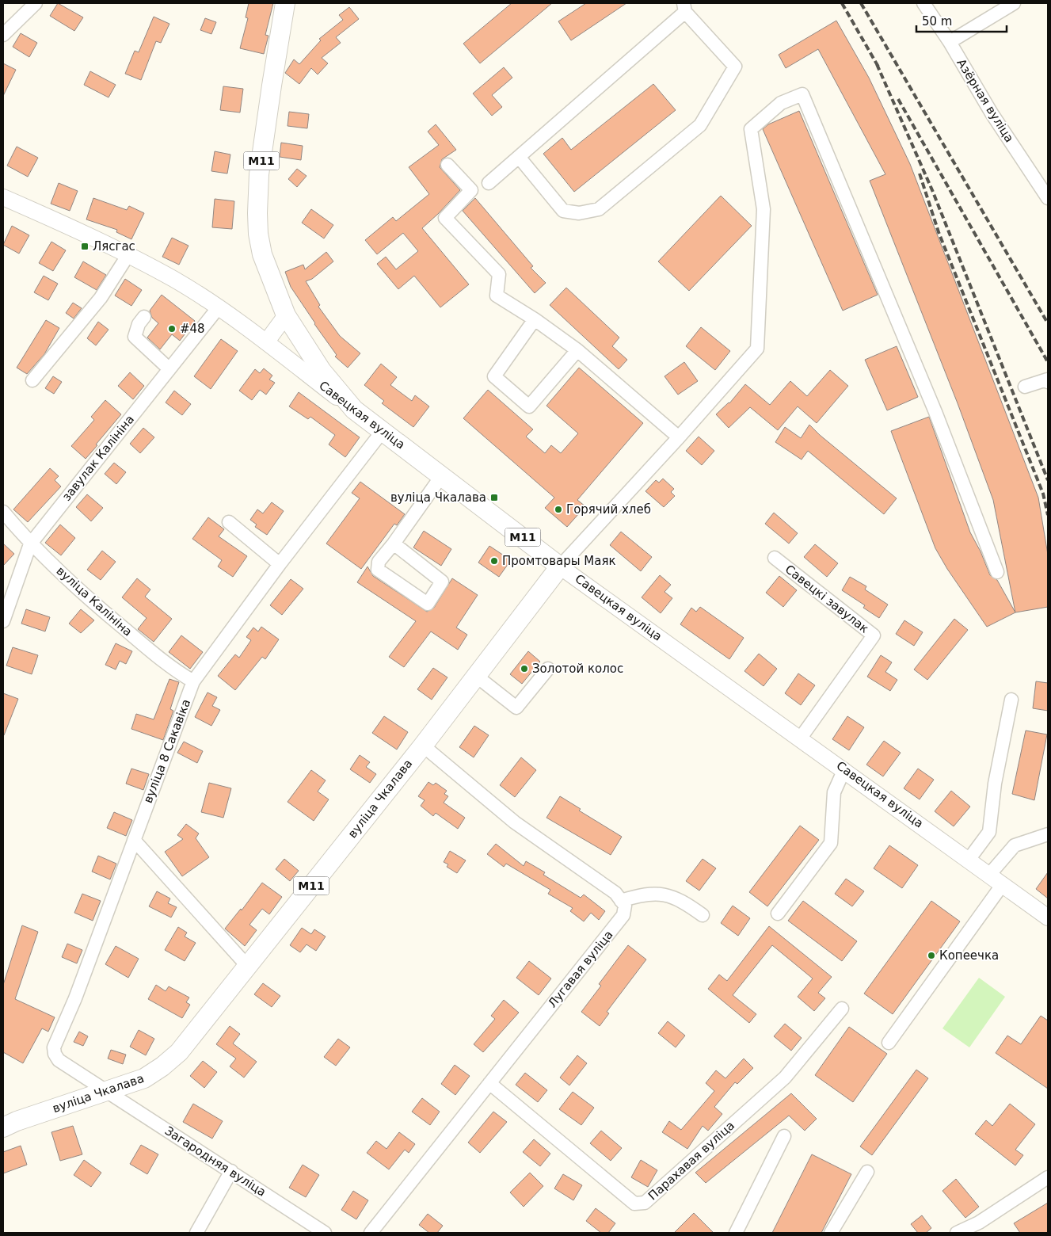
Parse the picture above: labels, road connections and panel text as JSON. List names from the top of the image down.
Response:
{
  "streets": {
    "highway": ["М11", "Савецкая вуліца", "вуліца Чкалава"],
    "street": [
      "Азёрная вуліца",
      "завулак Калініна",
      "Савецкі завулак",
      "вуліца Калініна",
      "вуліца 8 Сакавіка",
      "Лугавая вуліца",
      "Парахавая вуліца",
      "Загародняя вуліца"
    ]
  },
  "crossings": [
    ["М11", "Савецкая вуліца"],
    ["Савецкая вуліца", "завулак Калініна"],
    ["Савецкая вуліца", "Савецкі завулак"],
    ["Савецкая вуліца", "вуліца 8 Сакавіка"],
    ["Савецкая вуліца", "вуліца Чкалава"],
    ["завулак Калініна", "вуліца Калініна"],
    ["вуліца Калініна", "вуліца 8 Сакавіка"],
    ["вуліца 8 Сакавіка", "вуліца Чкалава"],
    ["вуліца 8 Сакавіка", "Загародняя вуліца"],
    ["вуліца Чкалава", "Загародняя вуліца"],
    ["Лугавая вуліца", "Парахавая вуліца"]
  ],
  "places": {
    "transit": ["Лясгас", "вуліца Чкалава"],
    "other": [
      "#48",
      "Горячий хлеб",
      "Промтовары Маяк",
      "Золотой колос",
      "Копеечка"
    ]
  },
  "scale_bar": "50 m"
}
